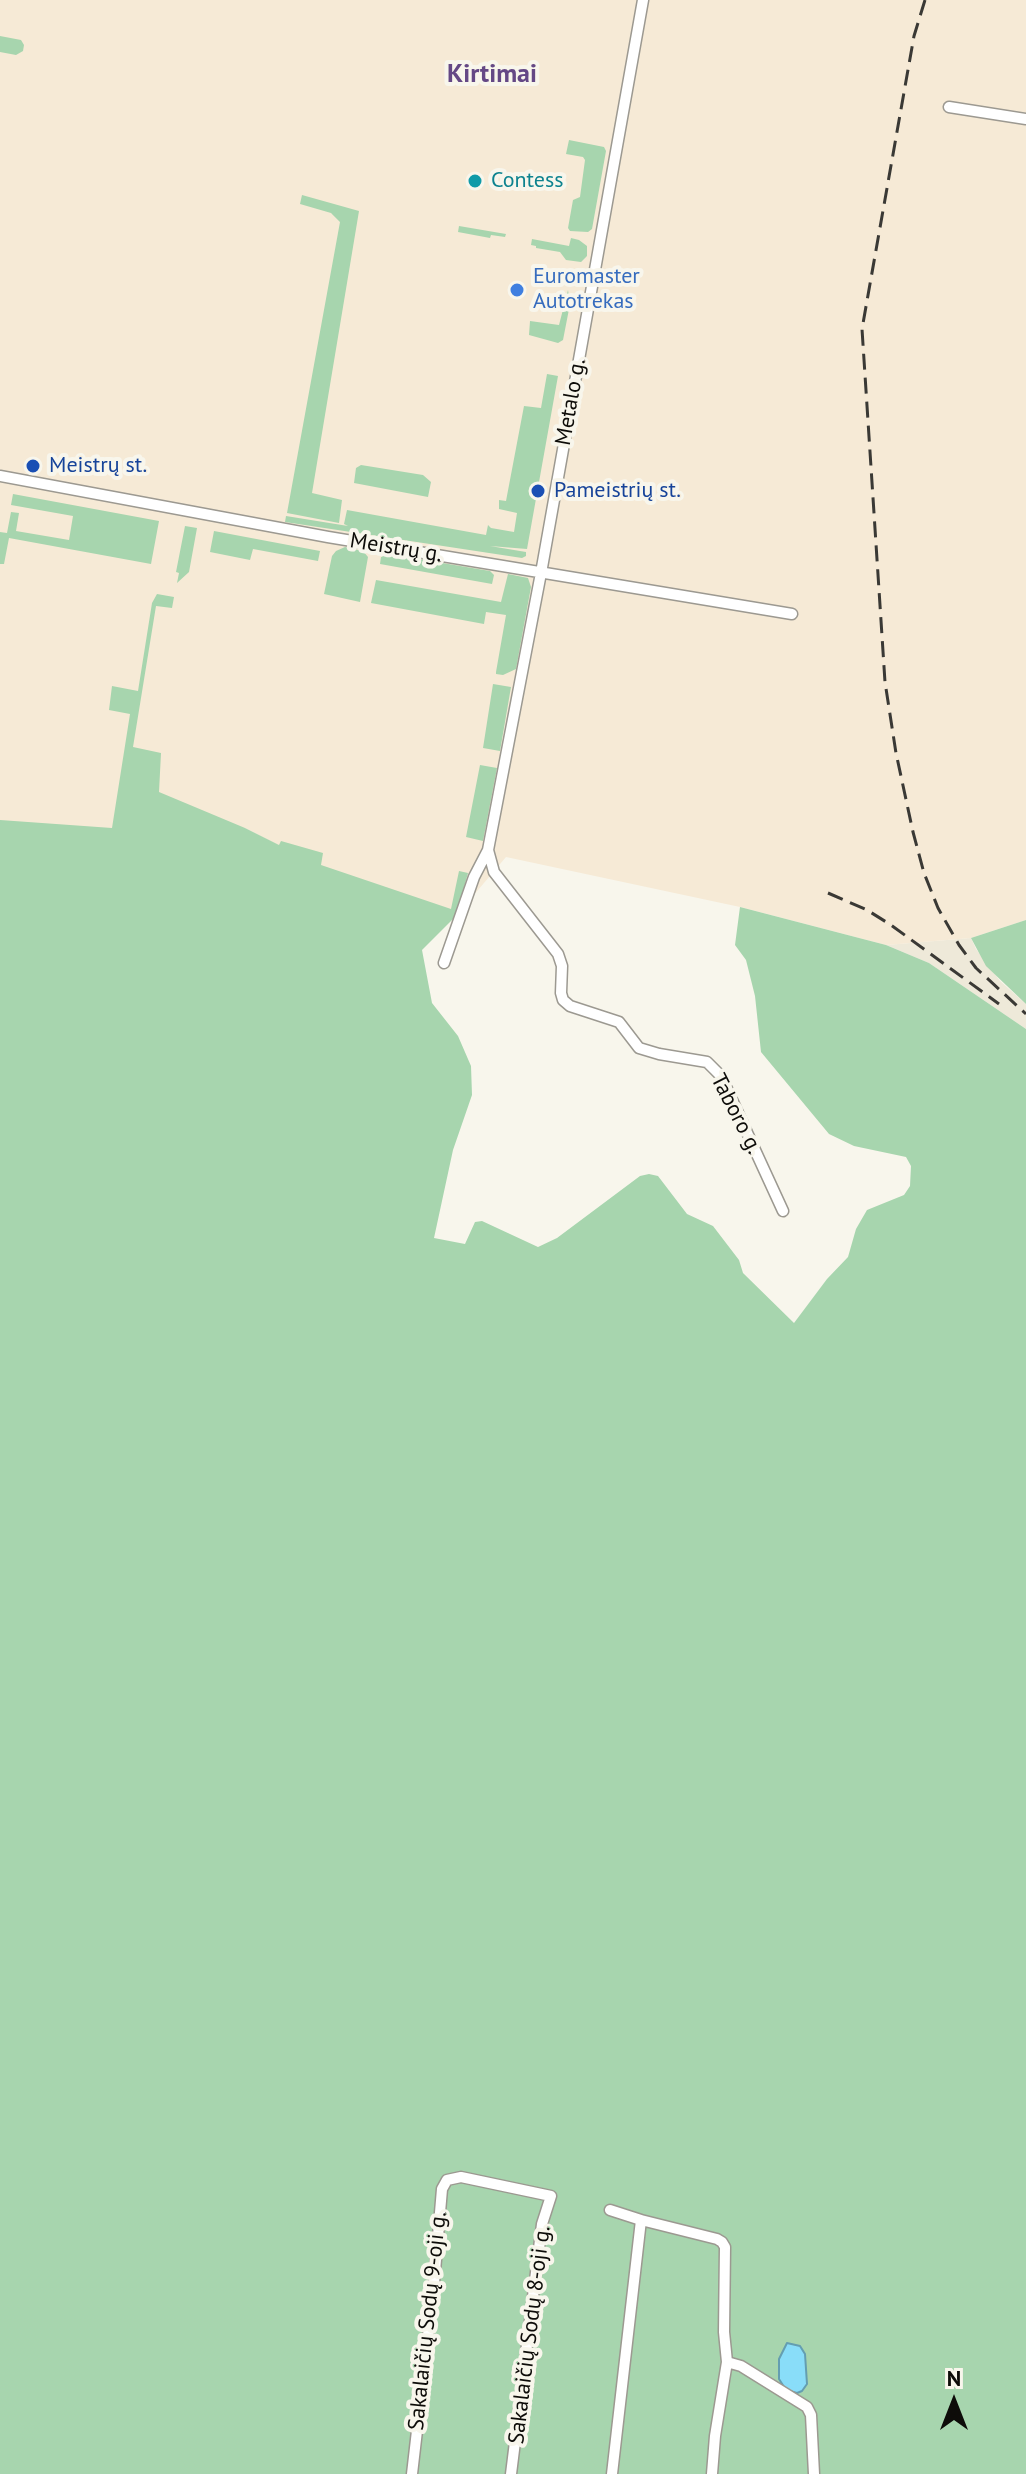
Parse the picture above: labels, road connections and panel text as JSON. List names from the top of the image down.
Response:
{
  "streets": {
    "street": [
      "Metalo g.",
      "Meistrų g.",
      "Taboro g.",
      "Sakalaičių Sodų 9-oji g.",
      "Sakalaičių Sodų 8-oji g."
    ]
  },
  "crossings": [
    ["Metalo g.", "Meistrų g."],
    ["Metalo g.", "Taboro g."],
    ["Sakalaičių Sodų 9-oji g.", "Sakalaičių Sodų 8-oji g."]
  ],
  "districts": ["Kirtimai"],
  "places": [
    "Contess",
    "Euromaster Autotrekas",
    "Meistrų st.",
    "Pameistrių st."
  ],
  "north": "top"
}
